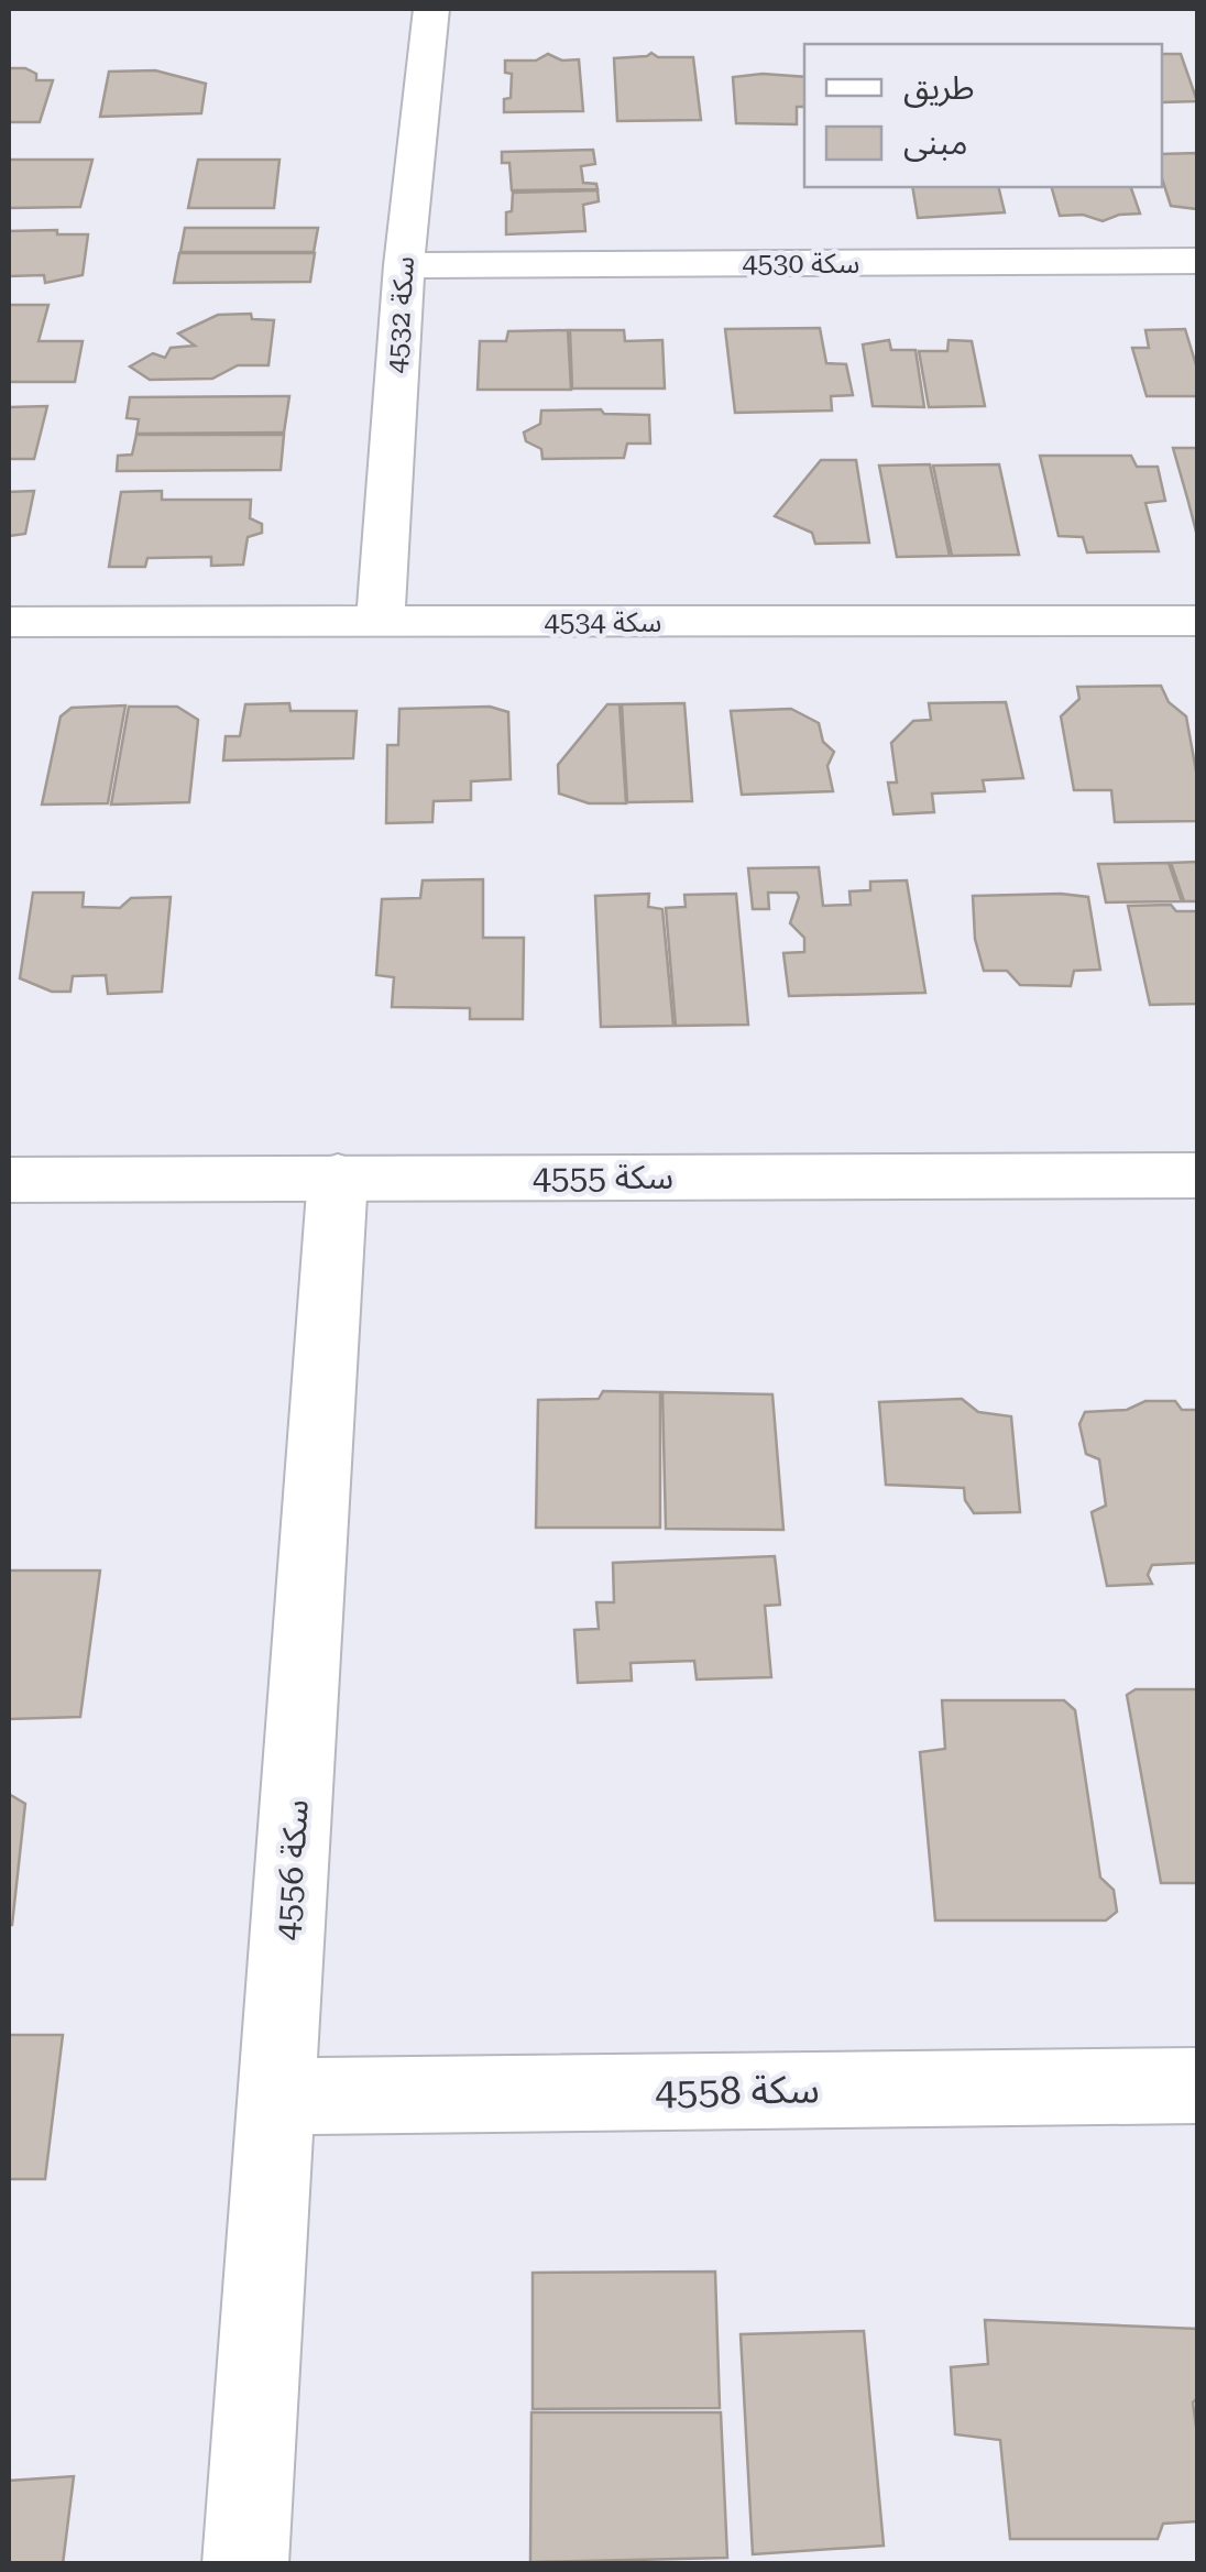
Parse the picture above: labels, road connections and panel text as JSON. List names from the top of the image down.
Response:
{
  "streets": {
    "street": [
      "سكة 4530",
      "سكة 4532",
      "سكة 4534",
      "سكة 4555",
      "سكة 4556",
      "سكة 4558"
    ]
  },
  "crossings": [
    ["سكة 4530", "سكة 4532"],
    ["سكة 4532", "سكة 4534"],
    ["سكة 4555", "سكة 4556"],
    ["سكة 4556", "سكة 4558"]
  ],
  "legend": ["طريق", "مبنى"]
}
